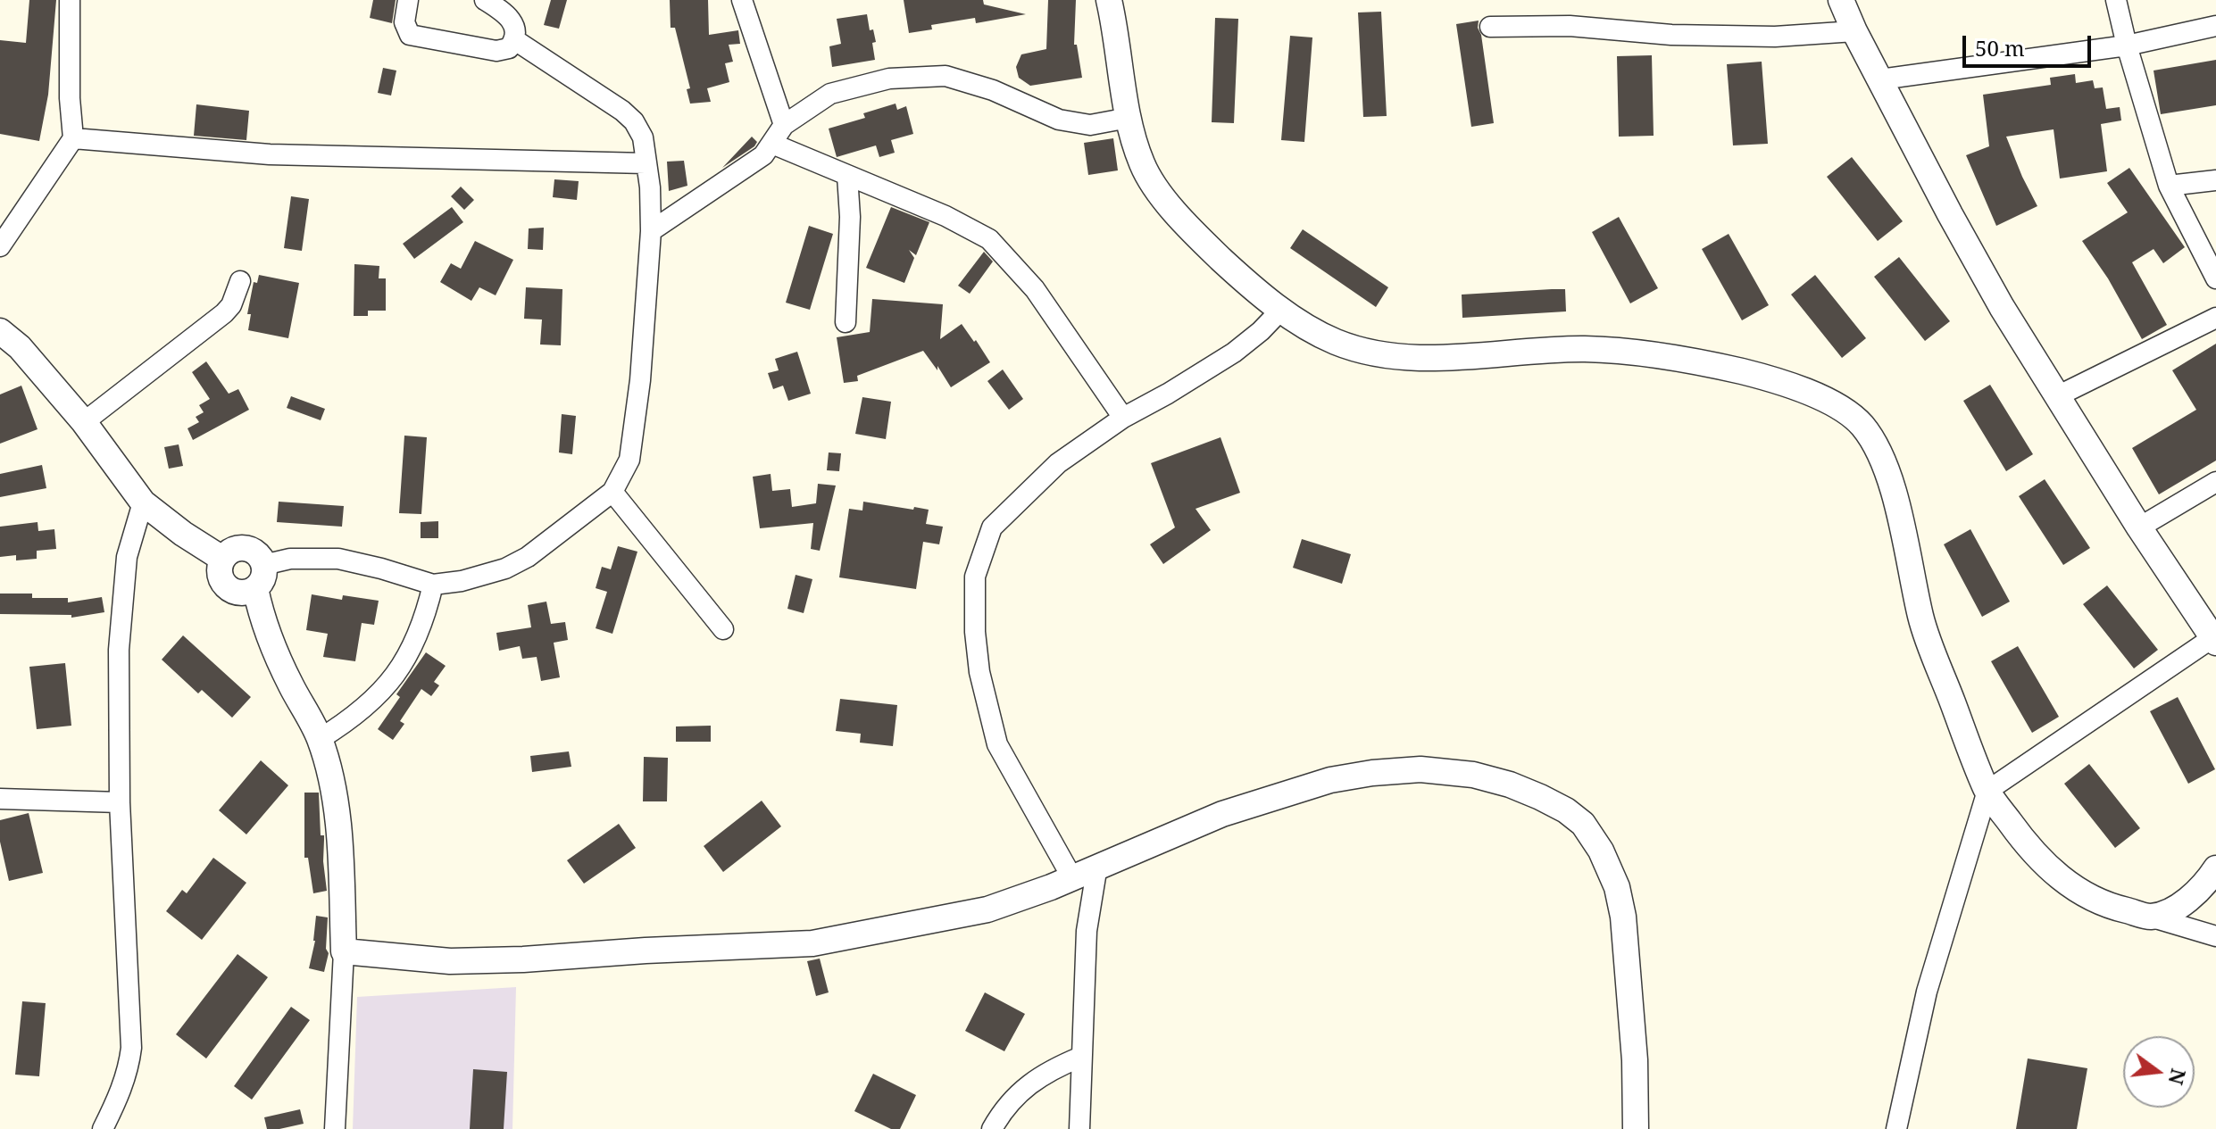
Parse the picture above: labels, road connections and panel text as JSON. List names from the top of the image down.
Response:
{
  "scale_bar": "50 m",
  "north": "right"
}
